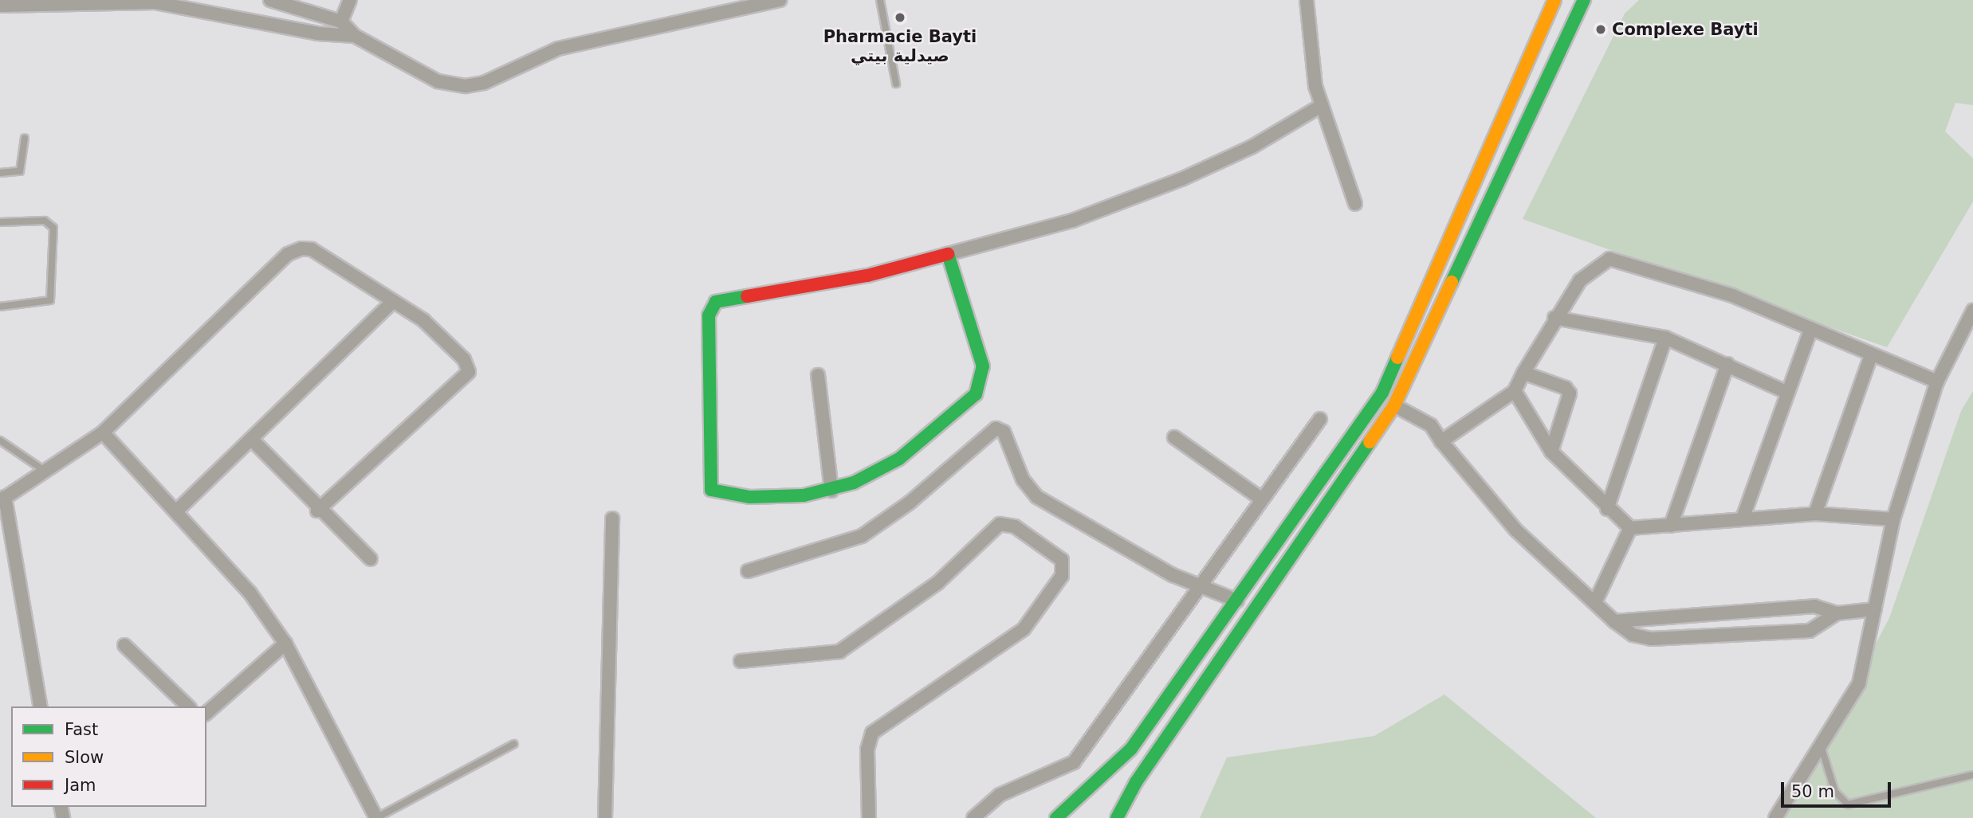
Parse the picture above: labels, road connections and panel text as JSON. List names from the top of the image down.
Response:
{
  "places": ["Pharmacie Bayti صيدلية بيتي", "Complexe Bayti"],
  "legend": ["Fast", "Slow", "Jam"],
  "scale_bar": "50 m"
}
